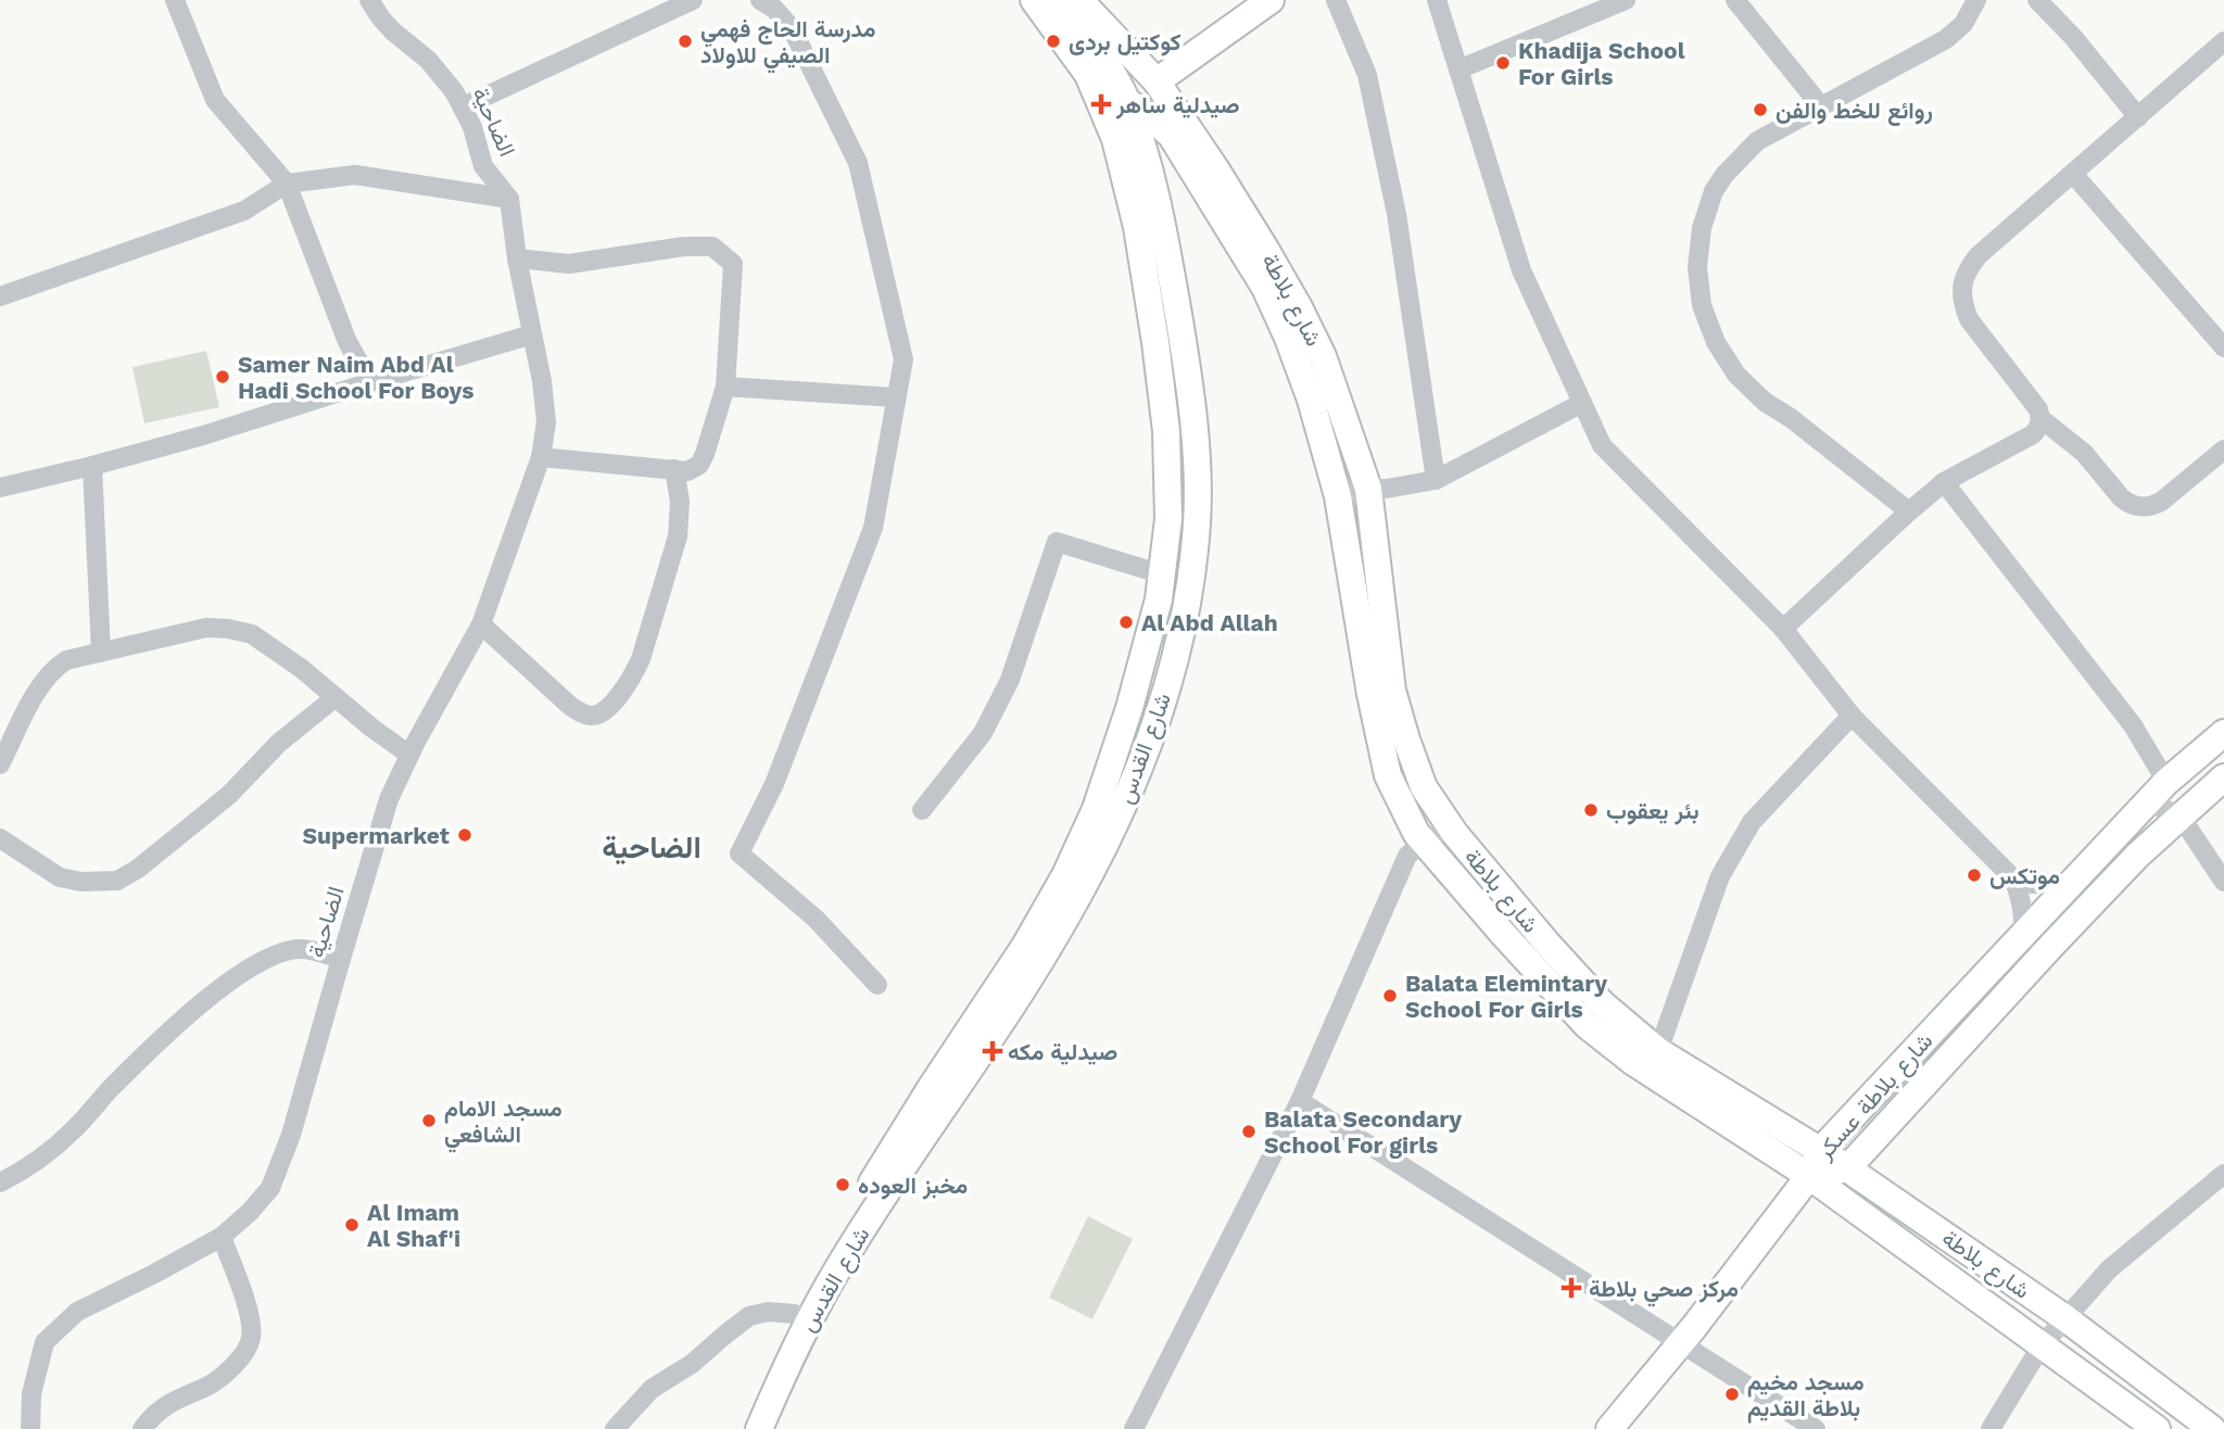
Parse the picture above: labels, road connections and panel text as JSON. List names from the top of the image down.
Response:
{
  "streets": {
    "main road": ["شارع بلاطة", "شارع القدس", "شارع بلاطة عسكر"],
    "street": ["الضاحية"]
  },
  "crossings": [
    ["شارع بلاطة", "شارع القدس"],
    ["شارع بلاطة", "شارع بلاطة عسكر"]
  ],
  "districts": ["الضاحية"],
  "places": {
    "other": [
      "مدرسة الحاج فهمي الصيفي للاولاد",
      "كوكتيل بردى",
      "Khadija School For Girls",
      "روائع للخط والفن",
      "Samer Naim Abd Al Hadi School For Boys",
      "Al Abd Allah",
      "بئر يعقوب",
      "Supermarket",
      "موتكس",
      "Balata Elemintary School For Girls",
      "مسجد الامام الشافعي",
      "Balata Secondary School For girls",
      "مخبز العوده",
      "Al Imam Al Shaf'i",
      "مسجد مخيم بلاطة القديم"
    ],
    "health": ["صيدلية ساهر", "صيدلية مكه", "مركز صحي بلاطة"]
  }
}
